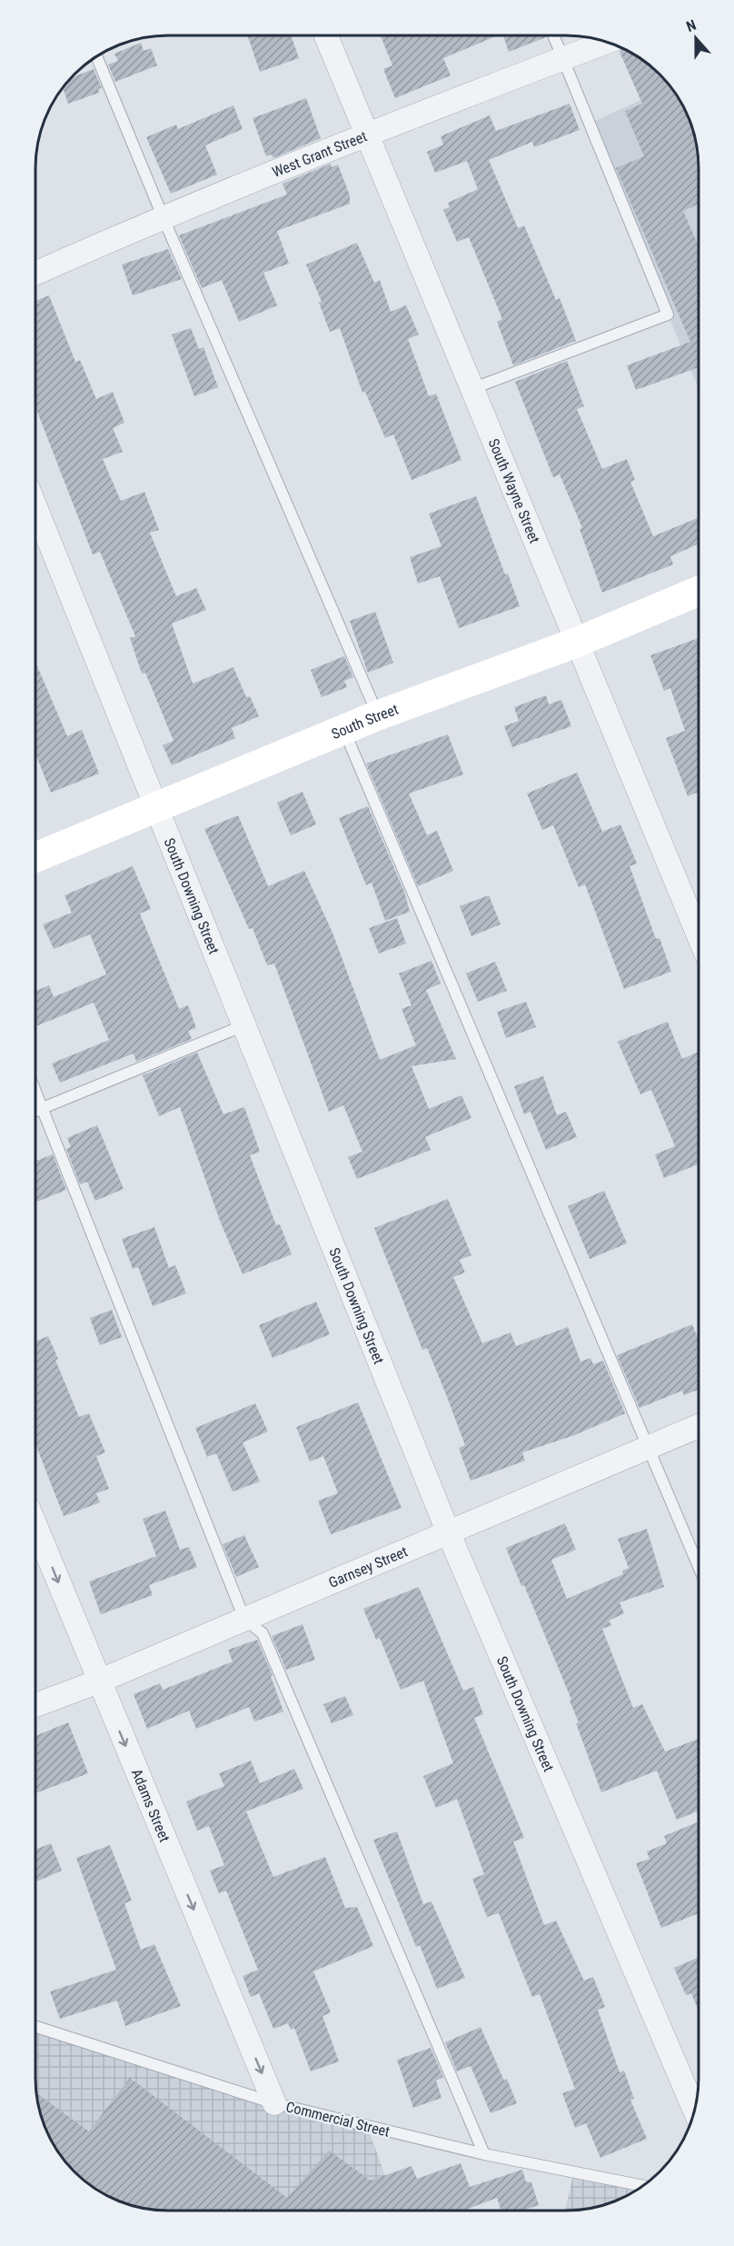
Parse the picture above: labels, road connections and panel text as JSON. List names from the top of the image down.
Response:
{
  "streets": {
    "street": [
      "West Grant Street",
      "South Wayne Street",
      "South Street",
      "South Downing Street",
      "Garnsey Street",
      "Adams Street"
    ],
    "lane": ["Commercial Street"]
  },
  "crossings": [
    ["West Grant Street", "South Wayne Street"],
    ["South Wayne Street", "South Street"],
    ["South Street", "South Downing Street"],
    ["South Downing Street", "Garnsey Street"],
    ["Garnsey Street", "Adams Street"],
    ["Adams Street", "Commercial Street"]
  ],
  "one_way": ["Adams Street"],
  "north": "top"
}
